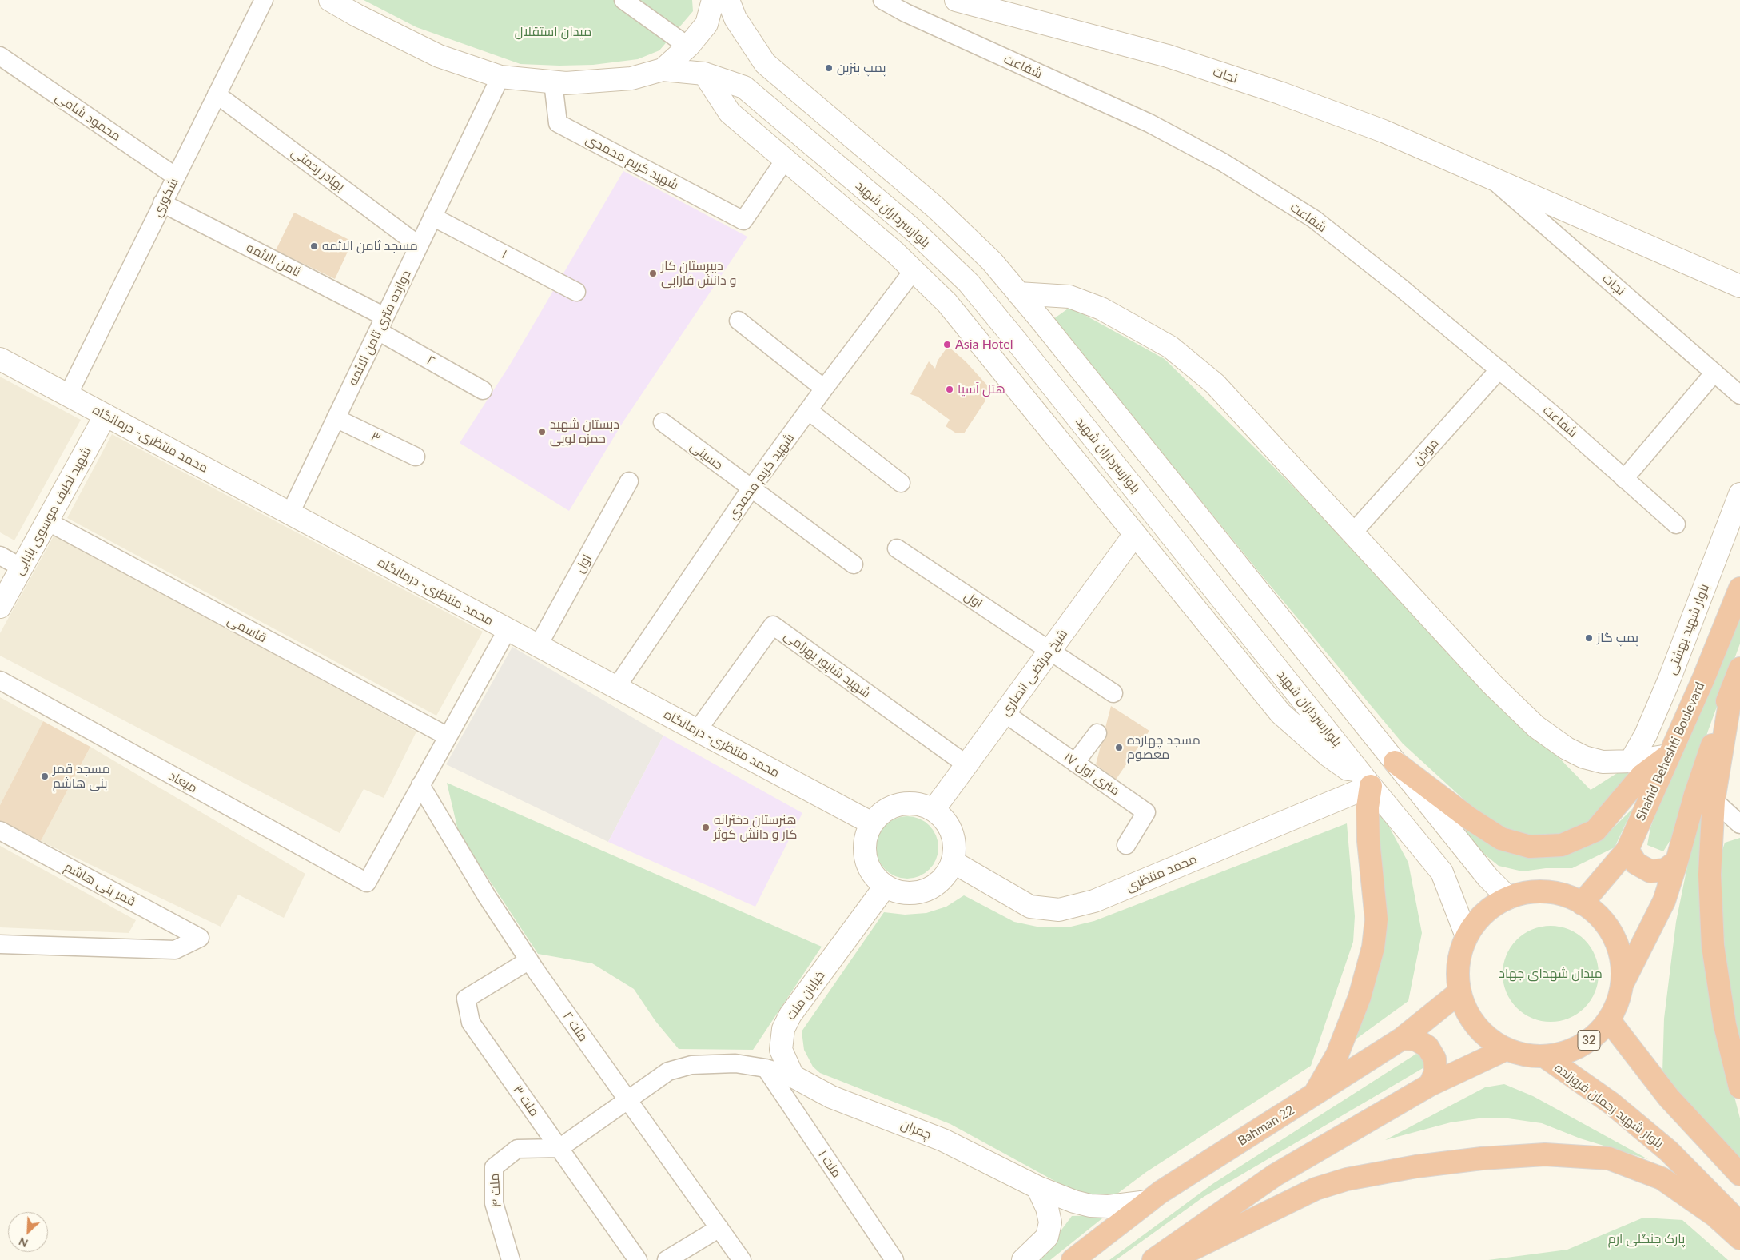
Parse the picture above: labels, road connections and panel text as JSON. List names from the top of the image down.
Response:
{
  "streets": {
    "highway": [
      "Shahid Beheshti Boulevard",
      "32",
      "بلوار شهید رحمان فروزنده",
      "Bahman 22"
    ],
    "main road": [
      "نجات",
      "بلوارسرداران شهید",
      "محمد منتظری- درمانگاه",
      "شهید لطیف موسوی بابایی",
      "بلوار شهید بهشتی",
      "شیخ مرتضی انصاری",
      "محمد منتظری",
      "خیابان ملت",
      "چمران"
    ],
    "street": [
      "شفاعت",
      "محمود شامی",
      "شهید کریم محمدی",
      "بهادر رحمتی",
      "شکوری",
      "۱",
      "ثامن الائمه",
      "دوازده متری ثامن الائمه",
      "۲",
      "۳",
      "موذن",
      "حسینی",
      "اول",
      "قاسمی",
      "شهید شاپور بهرامی",
      "۱۷ متری اول",
      "میعاد",
      "قمر بنی هاشم",
      "ملت ۲",
      "ملت ۳",
      "ملت ۱",
      "ملت ۴"
    ]
  },
  "crossings": [
    ["شفاعت", "موذن"],
    ["محمود شامی", "شکوری"],
    ["شهید کریم محمدی", "محمد منتظری- درمانگاه"],
    ["شهید کریم محمدی", "حسینی"],
    ["بهادر رحمتی", "شکوری"],
    ["بهادر رحمتی", "دوازده متری ثامن الائمه"],
    ["شکوری", "ثامن الائمه"],
    ["شکوری", "محمد منتظری- درمانگاه"],
    ["بلوارسرداران شهید", "محمد منتظری"],
    ["بلوارسرداران شهید", "32"],
    ["۱", "دوازده متری ثامن الائمه"],
    ["ثامن الائمه", "دوازده متری ثامن الائمه"],
    ["ثامن الائمه", "۲"],
    ["دوازده متری ثامن الائمه", "۲"],
    ["دوازده متری ثامن الائمه", "۳"],
    ["دوازده متری ثامن الائمه", "محمد منتظری- درمانگاه"],
    ["محمد منتظری- درمانگاه", "شهید لطیف موسوی بابایی"],
    ["محمد منتظری- درمانگاه", "اول"],
    ["محمد منتظری- درمانگاه", "شهید شاپور بهرامی"],
    ["محمد منتظری- درمانگاه", "شیخ مرتضی انصاری"],
    ["محمد منتظری- درمانگاه", "محمد منتظری"],
    ["محمد منتظری- درمانگاه", "خیابان ملت"],
    ["شهید لطیف موسوی بابایی", "قاسمی"],
    ["اول", "شیخ مرتضی انصاری"],
    ["شهید شاپور بهرامی", "شیخ مرتضی انصاری"],
    ["شیخ مرتضی انصاری", "۱۷ متری اول"],
    ["شیخ مرتضی انصاری", "محمد منتظری"],
    ["شیخ مرتضی انصاری", "خیابان ملت"],
    ["Shahid Beheshti Boulevard", "32"],
    ["میعاد", "ملت ۲"],
    ["محمد منتظری", "خیابان ملت"],
    ["خیابان ملت", "چمران"],
    ["ملت ۲", "ملت ۳"],
    ["32", "بلوار شهید رحمان فروزنده"],
    ["32", "Bahman 22"],
    ["ملت ۳", "ملت ۴"],
    ["Bahman 22", "چمران"]
  ],
  "parks": ["میدان استقلال", "میدان شهدای جهاد", "پارک جنگلی ارم"],
  "places": [
    "پمپ بنزین",
    "مسجد ثامن الائمه",
    "دبیرستان کار و دانش فارابی",
    "Asia Hotel",
    "هتل آسیا",
    "دبستان شهید حمزه لویی",
    "پمپ گاز",
    "مسجد چهارده معصوم",
    "مسجد قمر بنی هاشم",
    "هنرستان دخترانه کار و دانش کوثر"
  ],
  "north": "bottom left"
}
